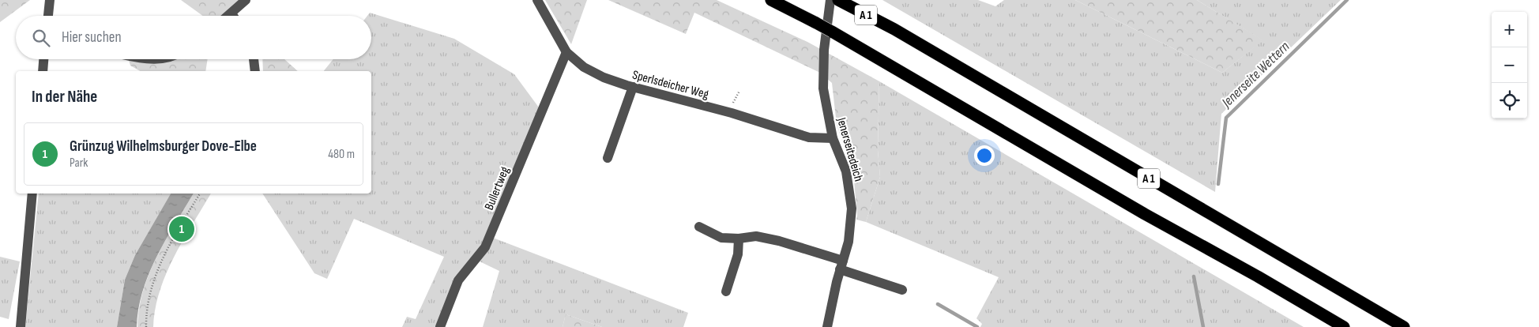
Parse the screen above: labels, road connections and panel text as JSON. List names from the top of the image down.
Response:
{
  "streets": {
    "highway": ["A 1"],
    "street": ["Sperlsdeicher Weg", "Jenerseitedeich", "Bullertweg"]
  },
  "crossings": [
    ["Sperlsdeicher Weg", "Jenerseitedeich"],
    ["Sperlsdeicher Weg", "Bullertweg"]
  ],
  "water": ["Jenerseite Wettern"],
  "page": {
    "map_buttons": ["+", "−"],
    "search": "Hier suchen",
    "heading": "In der Nähe",
    "list": [
      {
        "mark": "1",
        "name": "Grünzug Wilhelmsburger Dove-Elbe",
        "note": "Park",
        "value": "480 m"
      }
    ],
    "pins": "1"
  }
}
